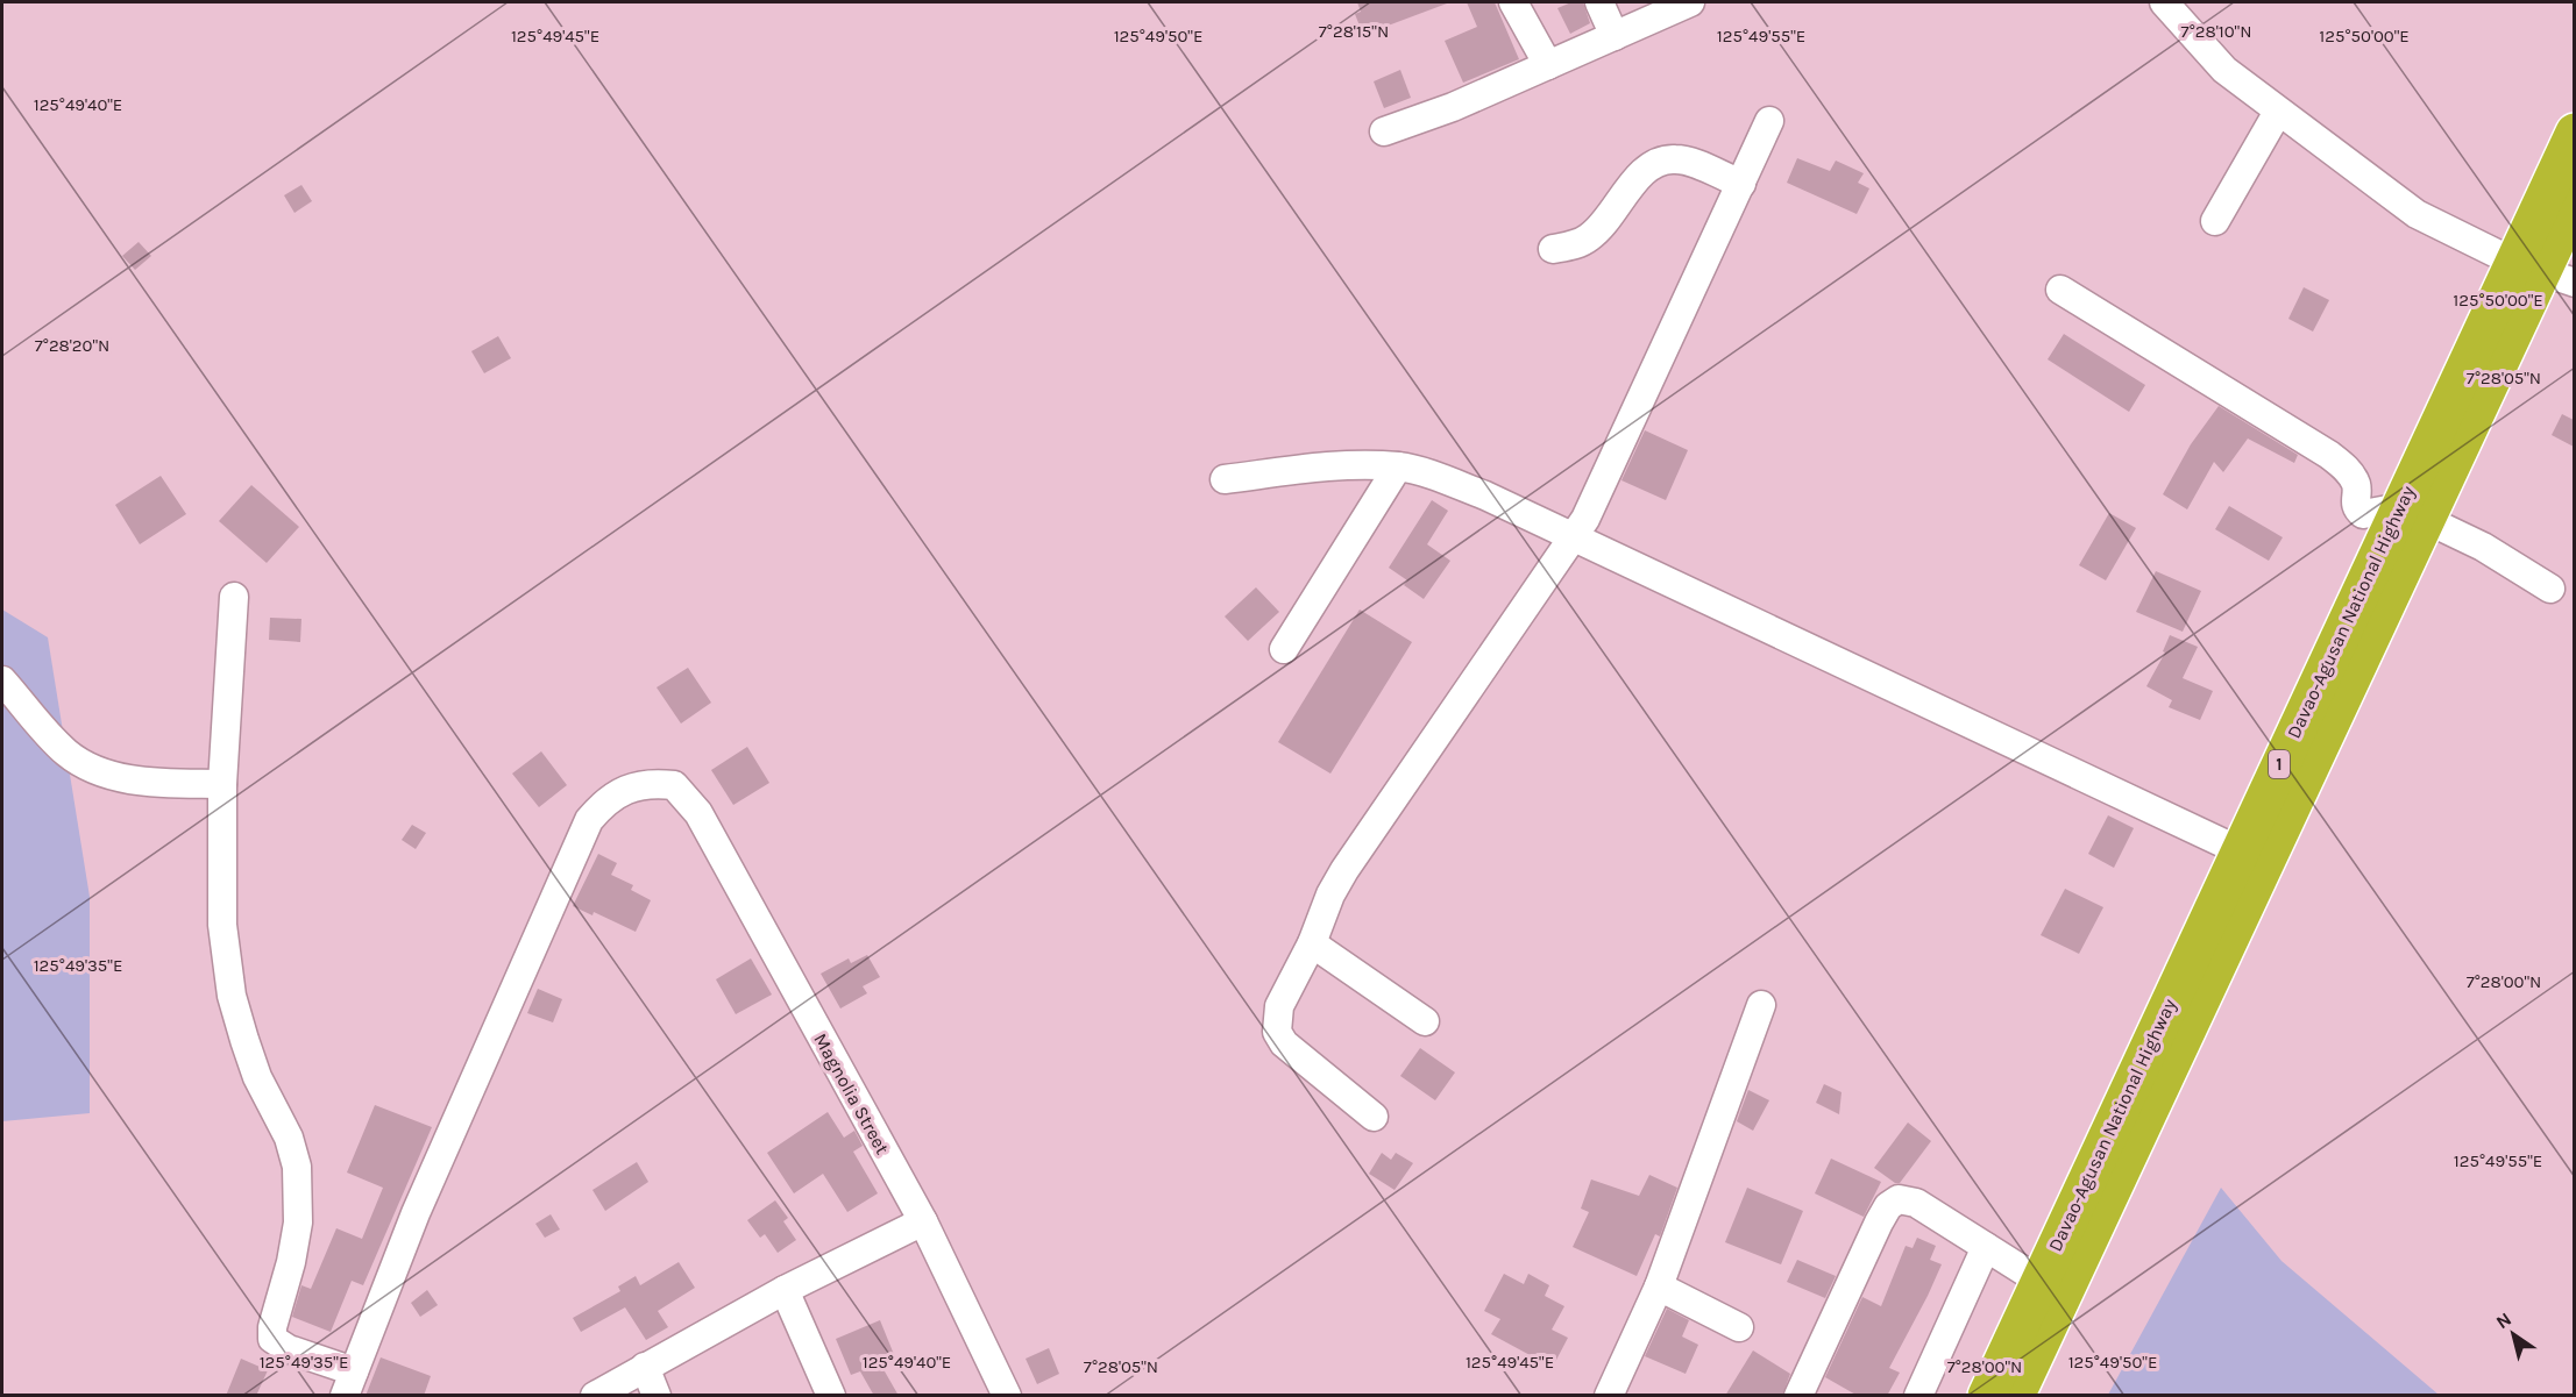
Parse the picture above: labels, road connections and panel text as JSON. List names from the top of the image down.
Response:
{
  "streets": {
    "highway": ["Davao-Agusan National Highway", "1"],
    "street": ["Magnolia Street"]
  },
  "north": "top left",
  "coordinates": [
    "7°28'10\"N",
    "7°28'15\"N",
    "125°49'45\"E",
    "125°49'50\"E",
    "125°49'55\"E",
    "125°50'00\"E",
    "125°49'40\"E",
    "7°28'20\"N",
    "7°28'05\"N",
    "125°49'35\"E",
    "7°28'00\"N"
  ]
}
